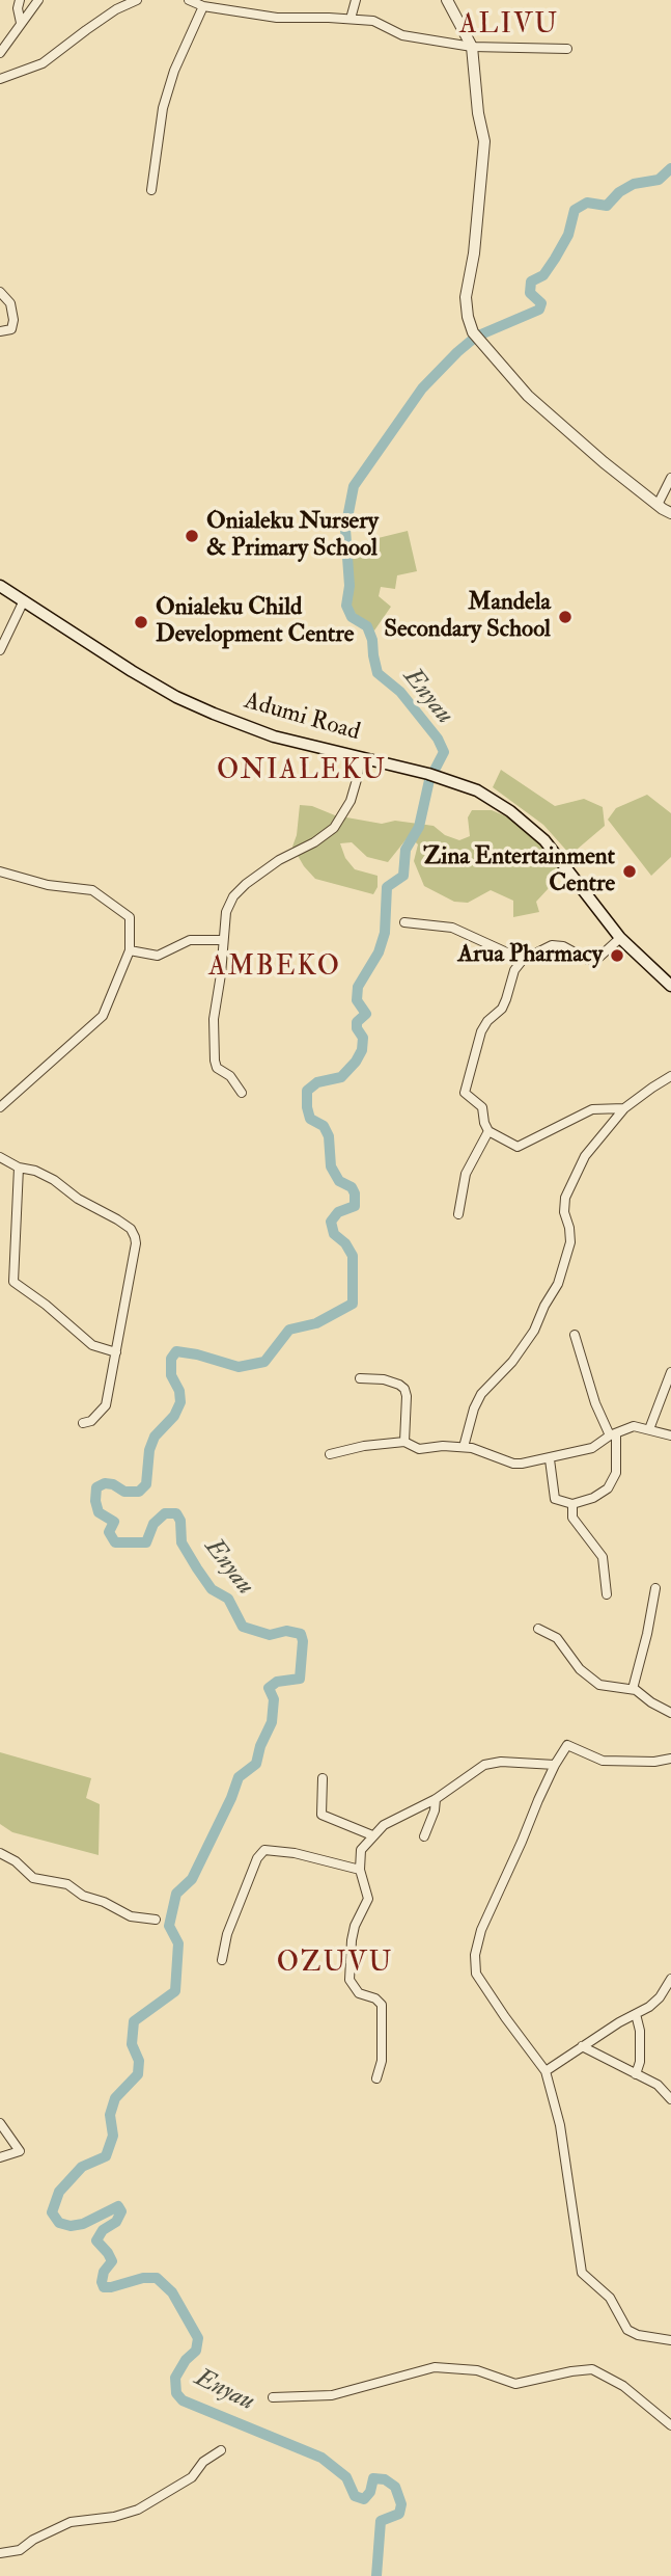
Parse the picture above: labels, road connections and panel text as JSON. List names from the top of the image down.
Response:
{
  "streets": {
    "main road": ["Adumi Road"]
  },
  "districts": [
    "ALIVU",
    "ONIALEKU",
    "AMBEKO",
    "OZUVU"
  ],
  "water": ["Enyau"],
  "places": [
    "Onialeku Nursery & Primary School",
    "Mandela Secondary School",
    "Onialeku Child Development Centre",
    "Zina Entertainment Centre",
    "Arua Pharmacy"
  ]
}
